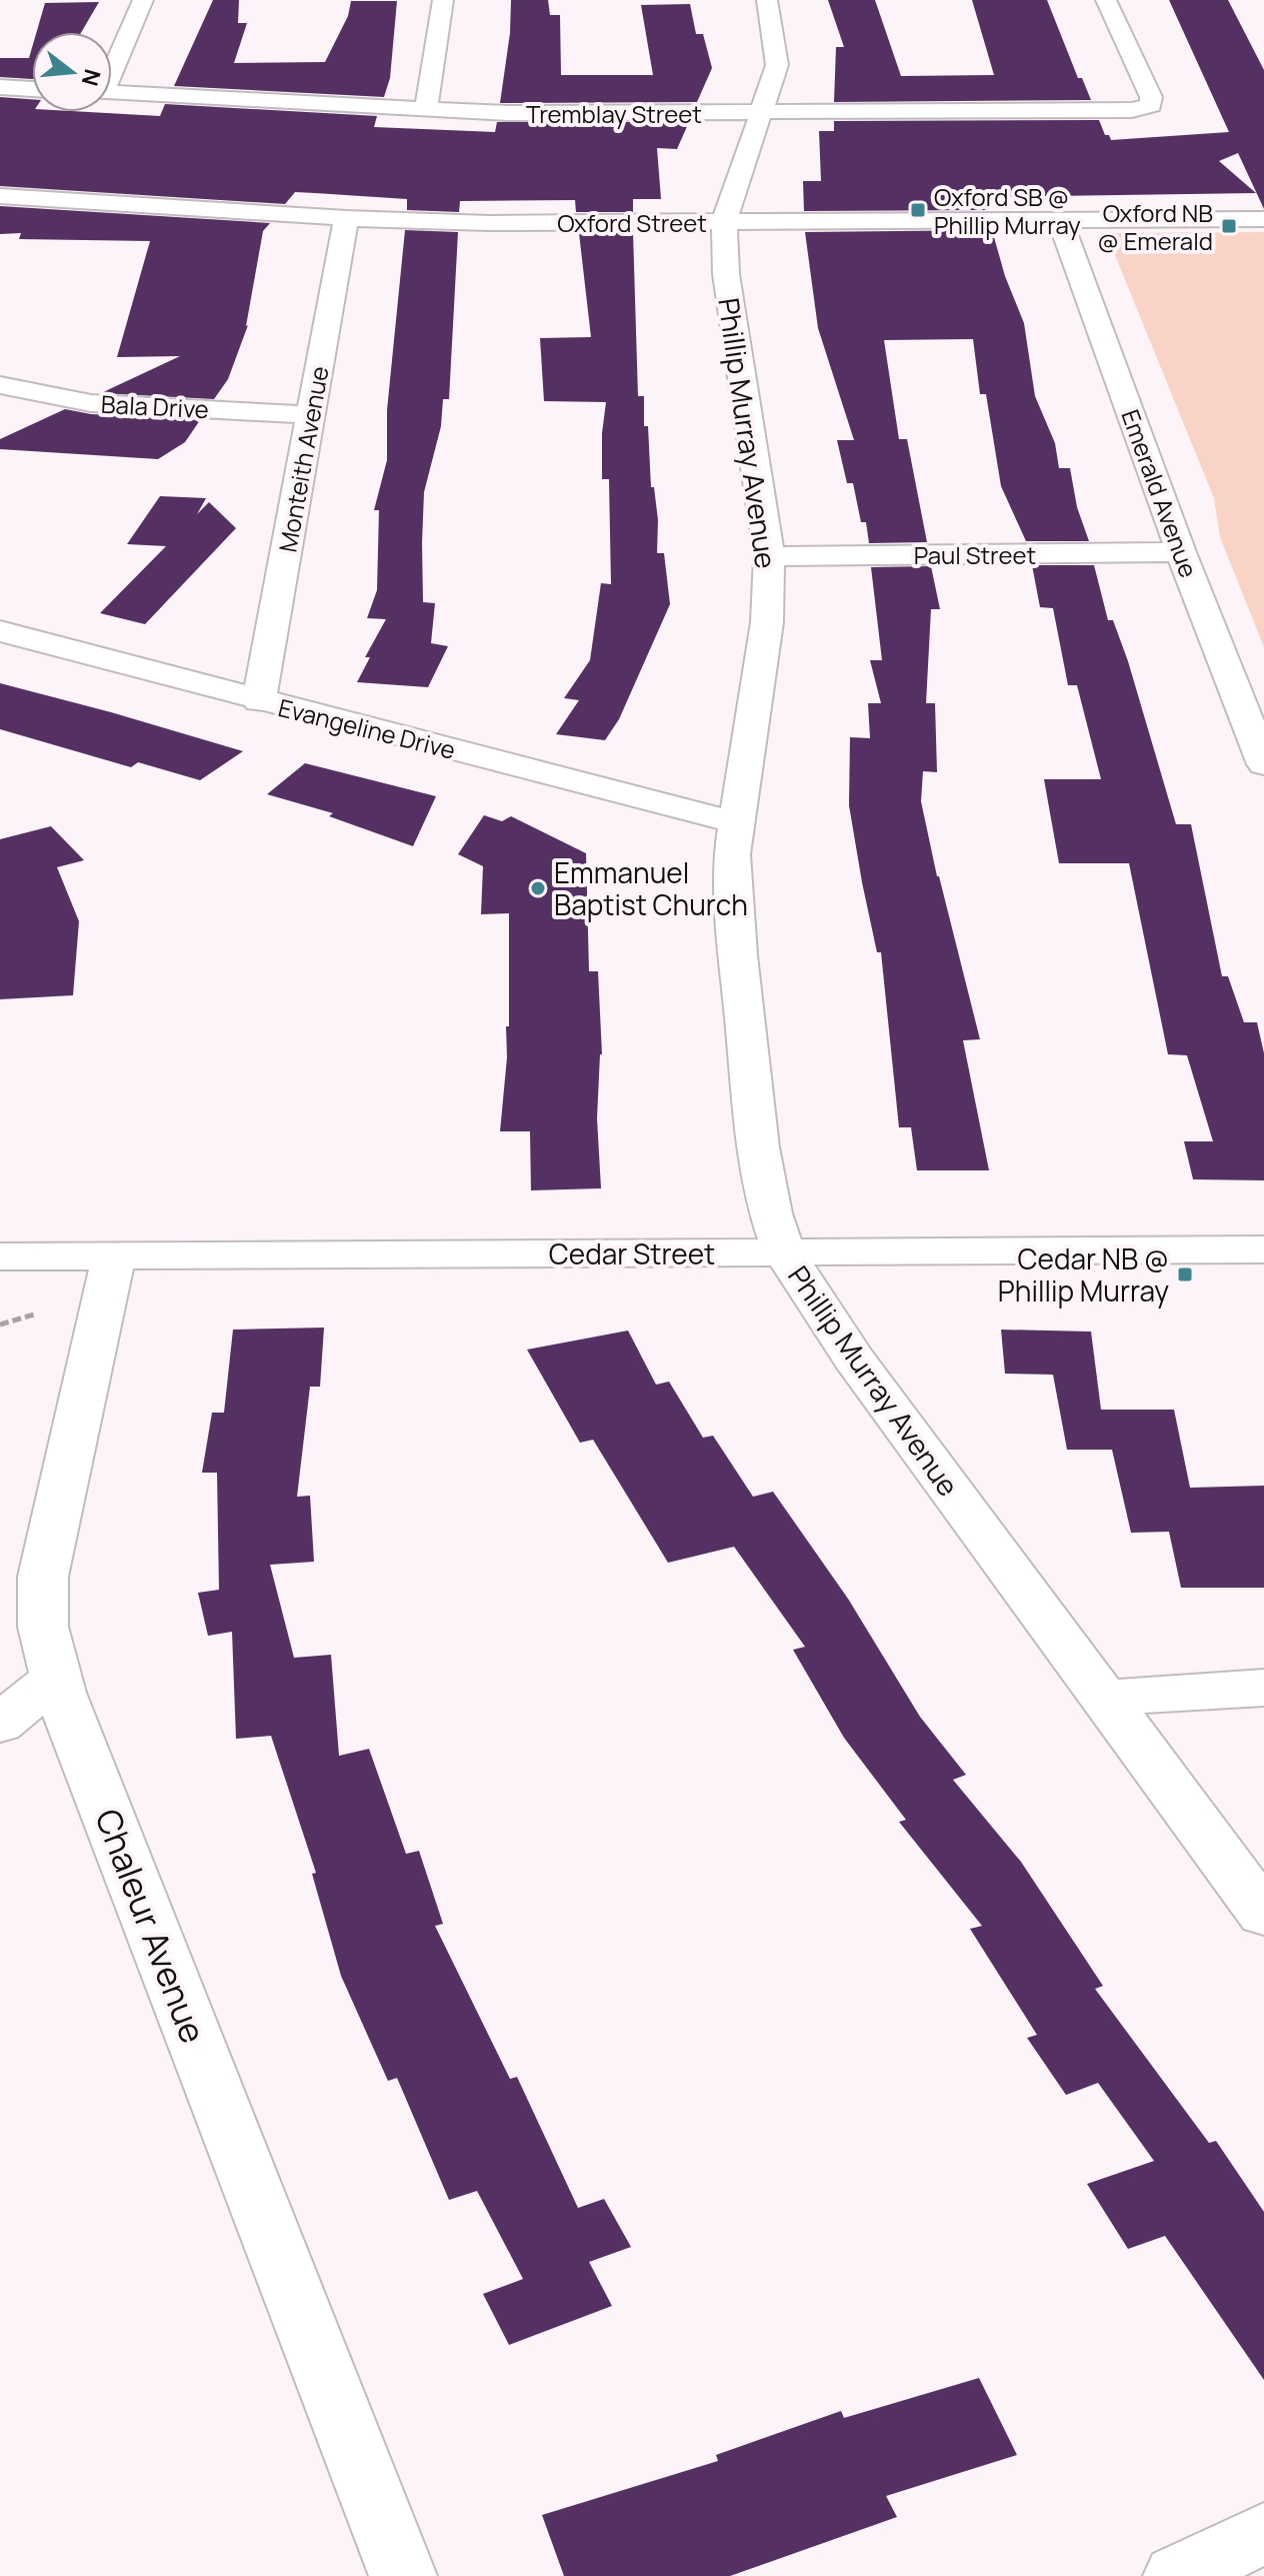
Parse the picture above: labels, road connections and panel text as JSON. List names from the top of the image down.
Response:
{
  "streets": {
    "street": [
      "Tremblay Street",
      "Oxford Street",
      "Bala Drive",
      "Phillip Murray Avenue",
      "Monteith Avenue",
      "Emerald Avenue",
      "Paul Street",
      "Evangeline Drive",
      "Cedar Street",
      "Chaleur Avenue"
    ]
  },
  "crossings": [
    ["Tremblay Street", "Phillip Murray Avenue"],
    ["Oxford Street", "Phillip Murray Avenue"],
    ["Oxford Street", "Monteith Avenue"],
    ["Oxford Street", "Emerald Avenue"],
    ["Bala Drive", "Monteith Avenue"],
    ["Phillip Murray Avenue", "Paul Street"],
    ["Phillip Murray Avenue", "Evangeline Drive"],
    ["Phillip Murray Avenue", "Cedar Street"],
    ["Monteith Avenue", "Evangeline Drive"],
    ["Emerald Avenue", "Paul Street"],
    ["Cedar Street", "Chaleur Avenue"]
  ],
  "places": {
    "transit": ["Oxford SB @ Phillip Murray", "Oxford NB @ Emerald", "Cedar NB @ Phillip Murray"],
    "other": ["Emmanuel Baptist Church"]
  },
  "north": "right"
}
